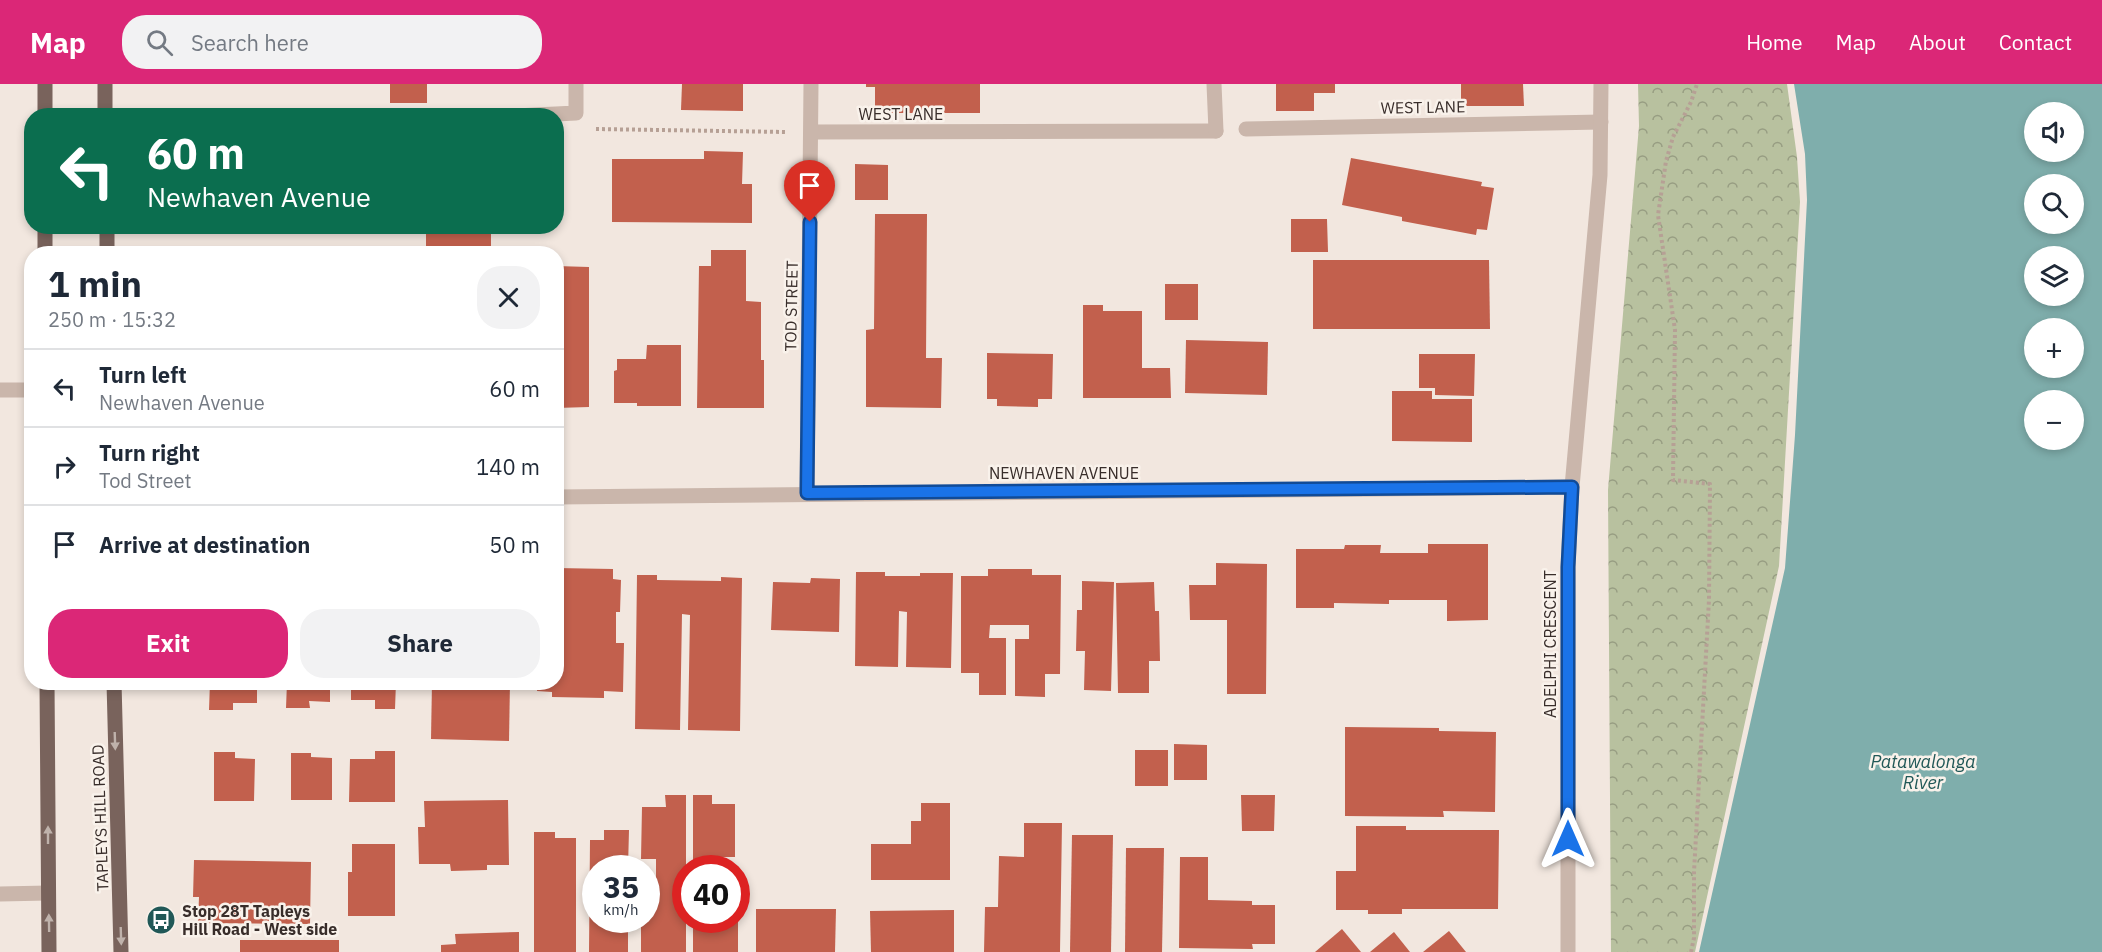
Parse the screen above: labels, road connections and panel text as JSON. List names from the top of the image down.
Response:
{
  "streets": {
    "main road": ["TAPLEYS HILL ROAD"],
    "street": [
      "WEST LANE",
      "TOD STREET",
      "NEWHAVEN AVENUE",
      "ADELPHI CRESCENT"
    ]
  },
  "crossings": [
    ["WEST LANE", "TOD STREET"],
    ["WEST LANE", "ADELPHI CRESCENT"],
    ["TOD STREET", "NEWHAVEN AVENUE"],
    ["NEWHAVEN AVENUE", "ADELPHI CRESCENT"]
  ],
  "water": ["Patawalonga River"],
  "places": {
    "bus stop": ["Stop 28T Tapleys Hill Road - West side"]
  },
  "page": {
    "header": "Map",
    "search": "Search here",
    "nav": [
      "Home",
      "Map",
      "About",
      "Contact"
    ],
    "map_buttons": ["+", "−"],
    "turn": ["60 m", "Newhaven Avenue"],
    "heading": ["1 min", "250 m · 15:32"],
    "list": [
      {
        "name": "Turn left",
        "note": "Newhaven Avenue",
        "value": "60 m"
      },
      {
        "name": "Turn right",
        "note": "Tod Street",
        "value": "140 m"
      },
      {
        "name": "Arrive at destination",
        "value": "50 m"
      }
    ],
    "buttons": ["Exit", "Share"],
    "speed": "35 km/h",
    "limit": "40"
  }
}
